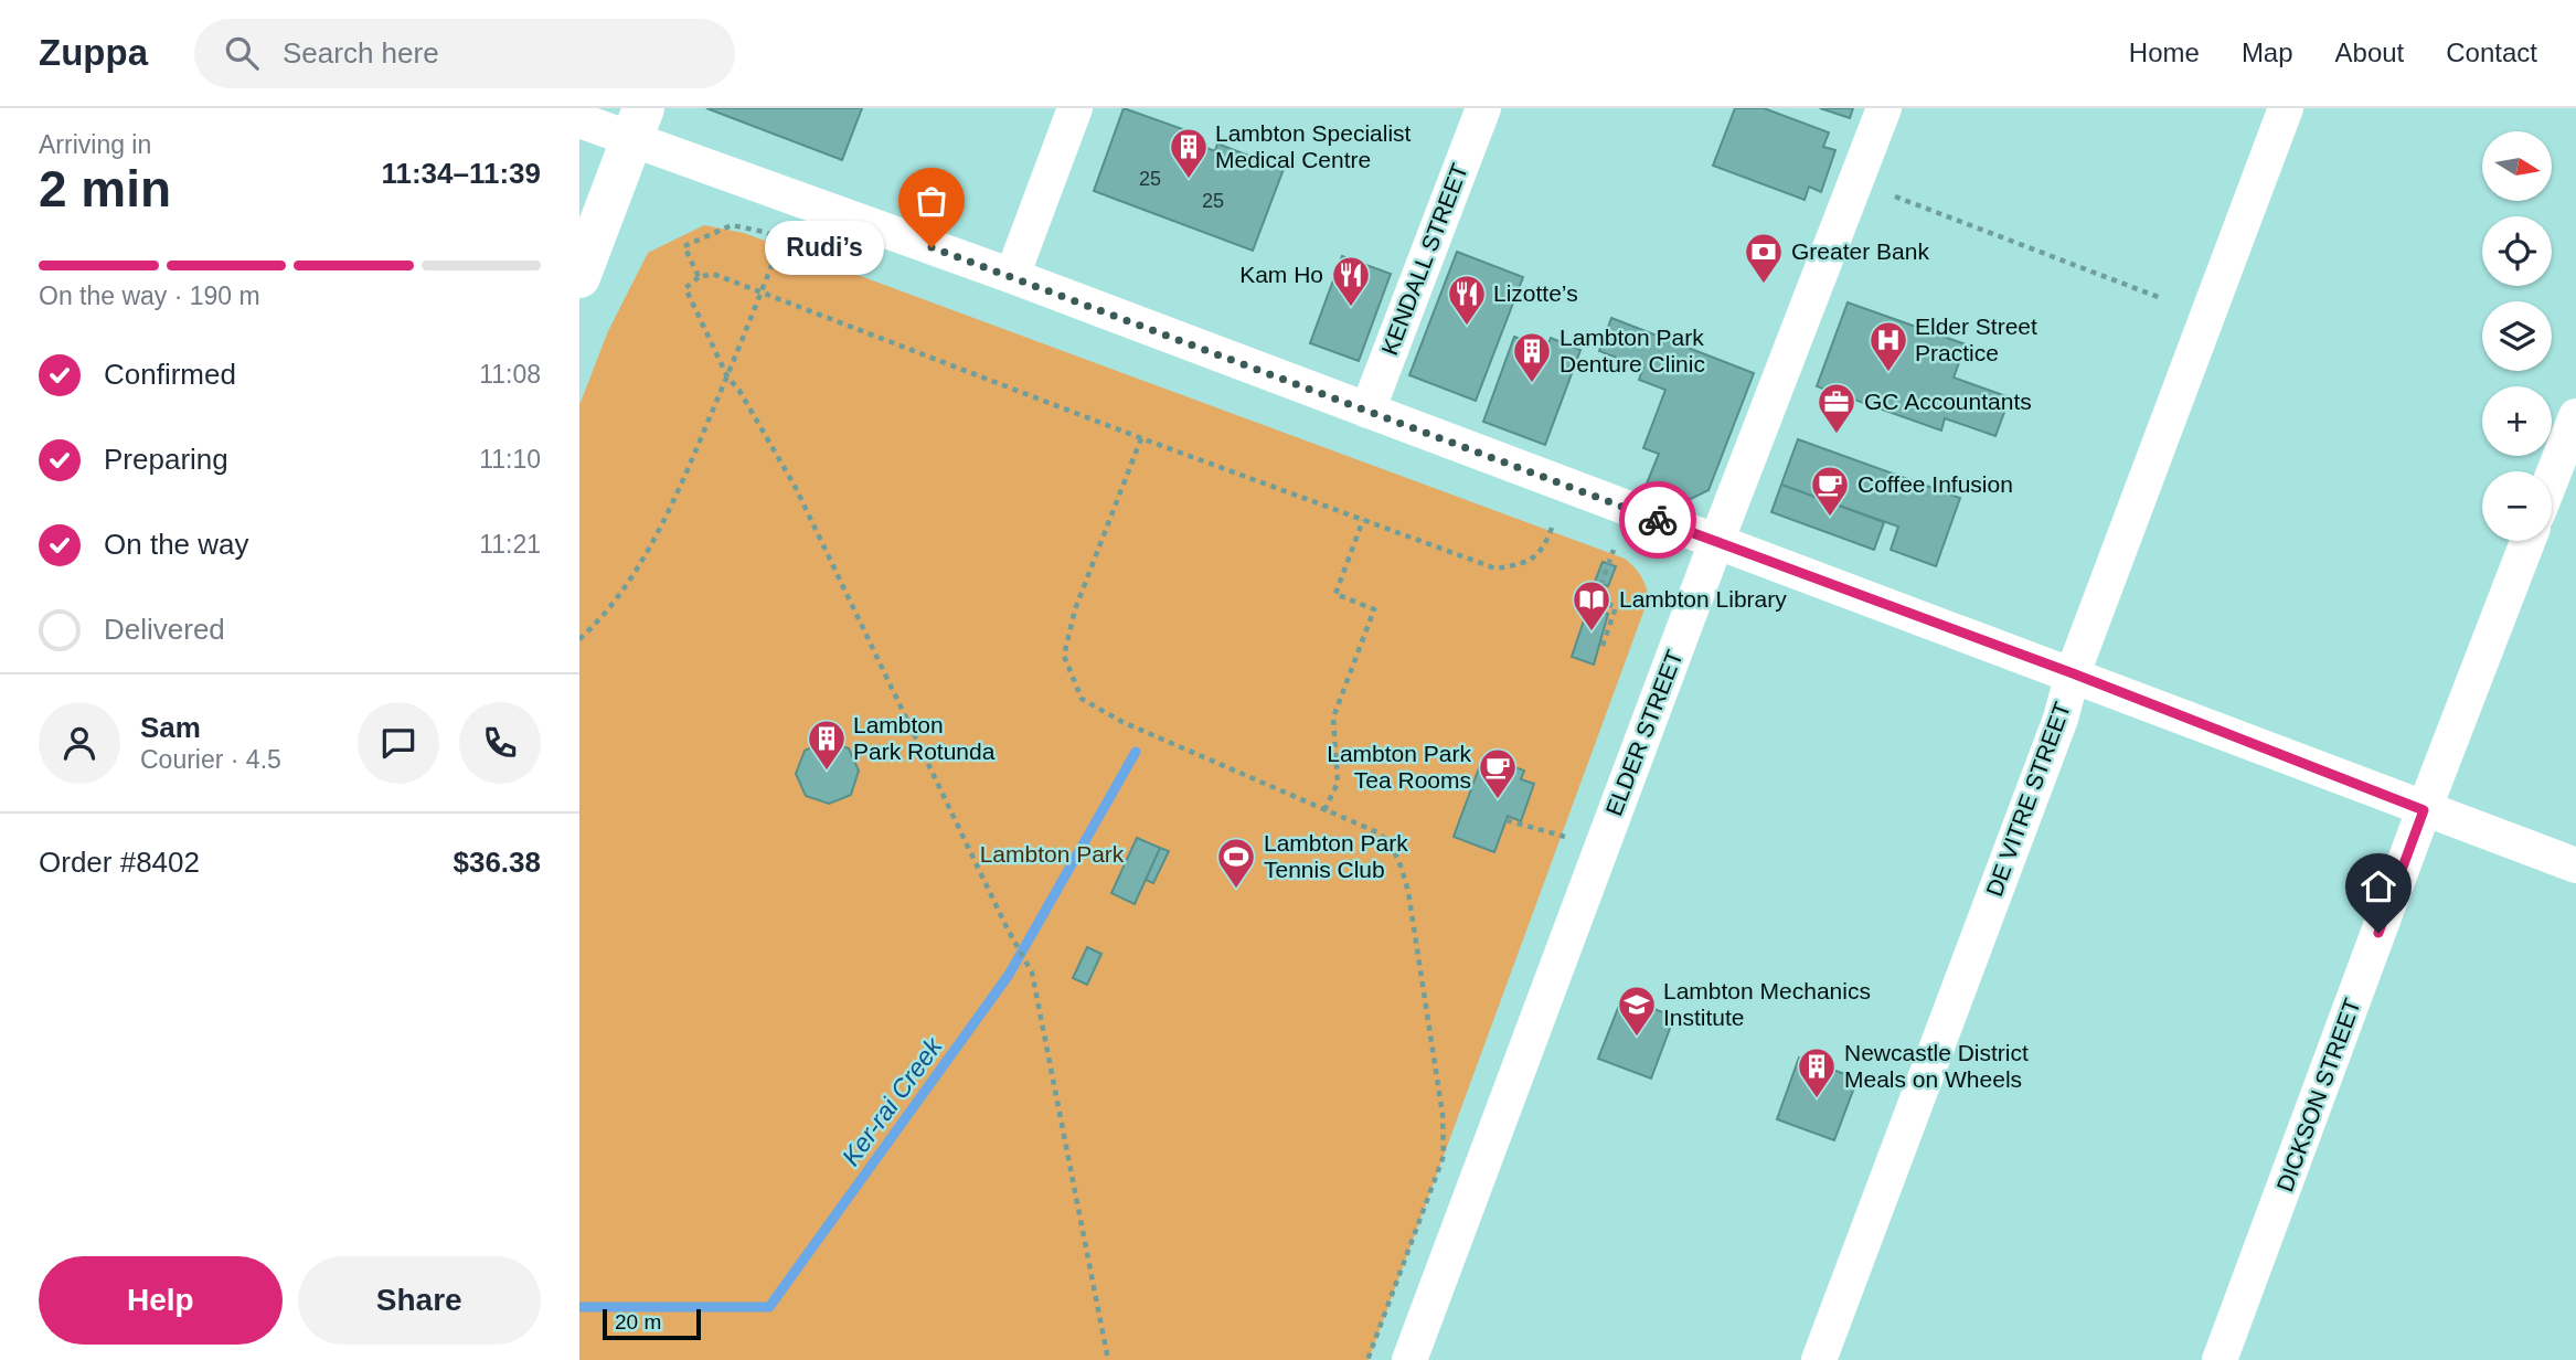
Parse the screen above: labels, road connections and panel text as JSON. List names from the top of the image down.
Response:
{
  "streets": {
    "street": [
      "KENDALL STREET",
      "ELDER STREET",
      "DE VITRE STREET",
      "DICKSON STREET"
    ]
  },
  "water": ["Ker-rai Creek"],
  "parks": ["Lambton Park"],
  "places": {
    "building": [
      "Lambton Specialist Medical Centre",
      "Lambton Park Denture Clinic",
      "Lambton Park Rotunda",
      "Newcastle District Meals on Wheels"
    ],
    "other": ["Rudi’s"],
    "bank": ["Greater Bank"],
    "restaurant": ["Kam Ho", "Lizotte’s"],
    "hospital": ["Elder Street Practice"],
    "office": ["GC Accountants"],
    "cafe": ["Coffee Infusion", "Lambton Park Tea Rooms"],
    "library": ["Lambton Library"],
    "sports": ["Lambton Park Tennis Club"],
    "school or university": ["Lambton Mechanics Institute"]
  },
  "house_numbers": ["25", "25"],
  "scale_bar": "20 m",
  "north": "right",
  "page": {
    "header": "Zuppa",
    "search": "Search here",
    "nav": [
      "Home",
      "Map",
      "About",
      "Contact"
    ],
    "heading": ["2 min", "Arriving in", "11:34–11:39"],
    "panel": [
      "Sam",
      "Courier · 4.5",
      "Order #8402",
      "$36.38"
    ],
    "map_buttons": ["+", "−"],
    "bubble": "Rudi’s",
    "bar": "On the way · 190 m",
    "list": [
      ["Confirmed", "11:08"],
      ["Preparing", "11:10"],
      ["On the way", "11:21"],
      "Delivered"
    ],
    "buttons": ["Help", "Share"],
    "scale": "20 m"
  }
}
